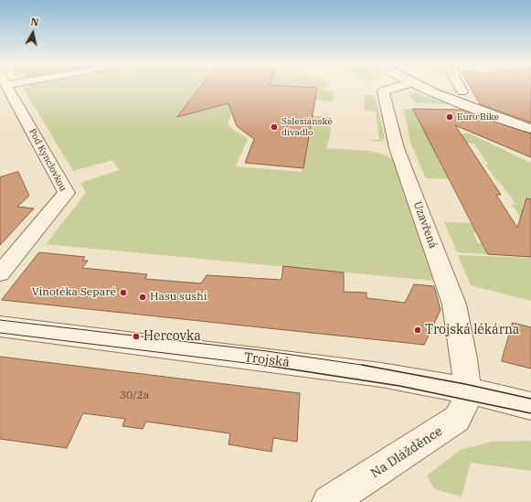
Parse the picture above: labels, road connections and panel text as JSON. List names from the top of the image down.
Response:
{
  "streets": {
    "street": [
      "Pod Kynclovkou",
      "Uzavřená",
      "Trojská",
      "Na Dlážděnce"
    ]
  },
  "crossings": [
    ["Uzavřená", "Trojská"],
    ["Uzavřená", "Na Dlážděnce"],
    ["Trojská", "Na Dlážděnce"]
  ],
  "places": [
    "Euro Bike",
    "Salesiánské divadlo",
    "Vinotéka Separé",
    "Hasu sushi",
    "Trojská lékárna",
    "Hercovka"
  ],
  "house_numbers": ["30/2a"],
  "north": "top"
}
